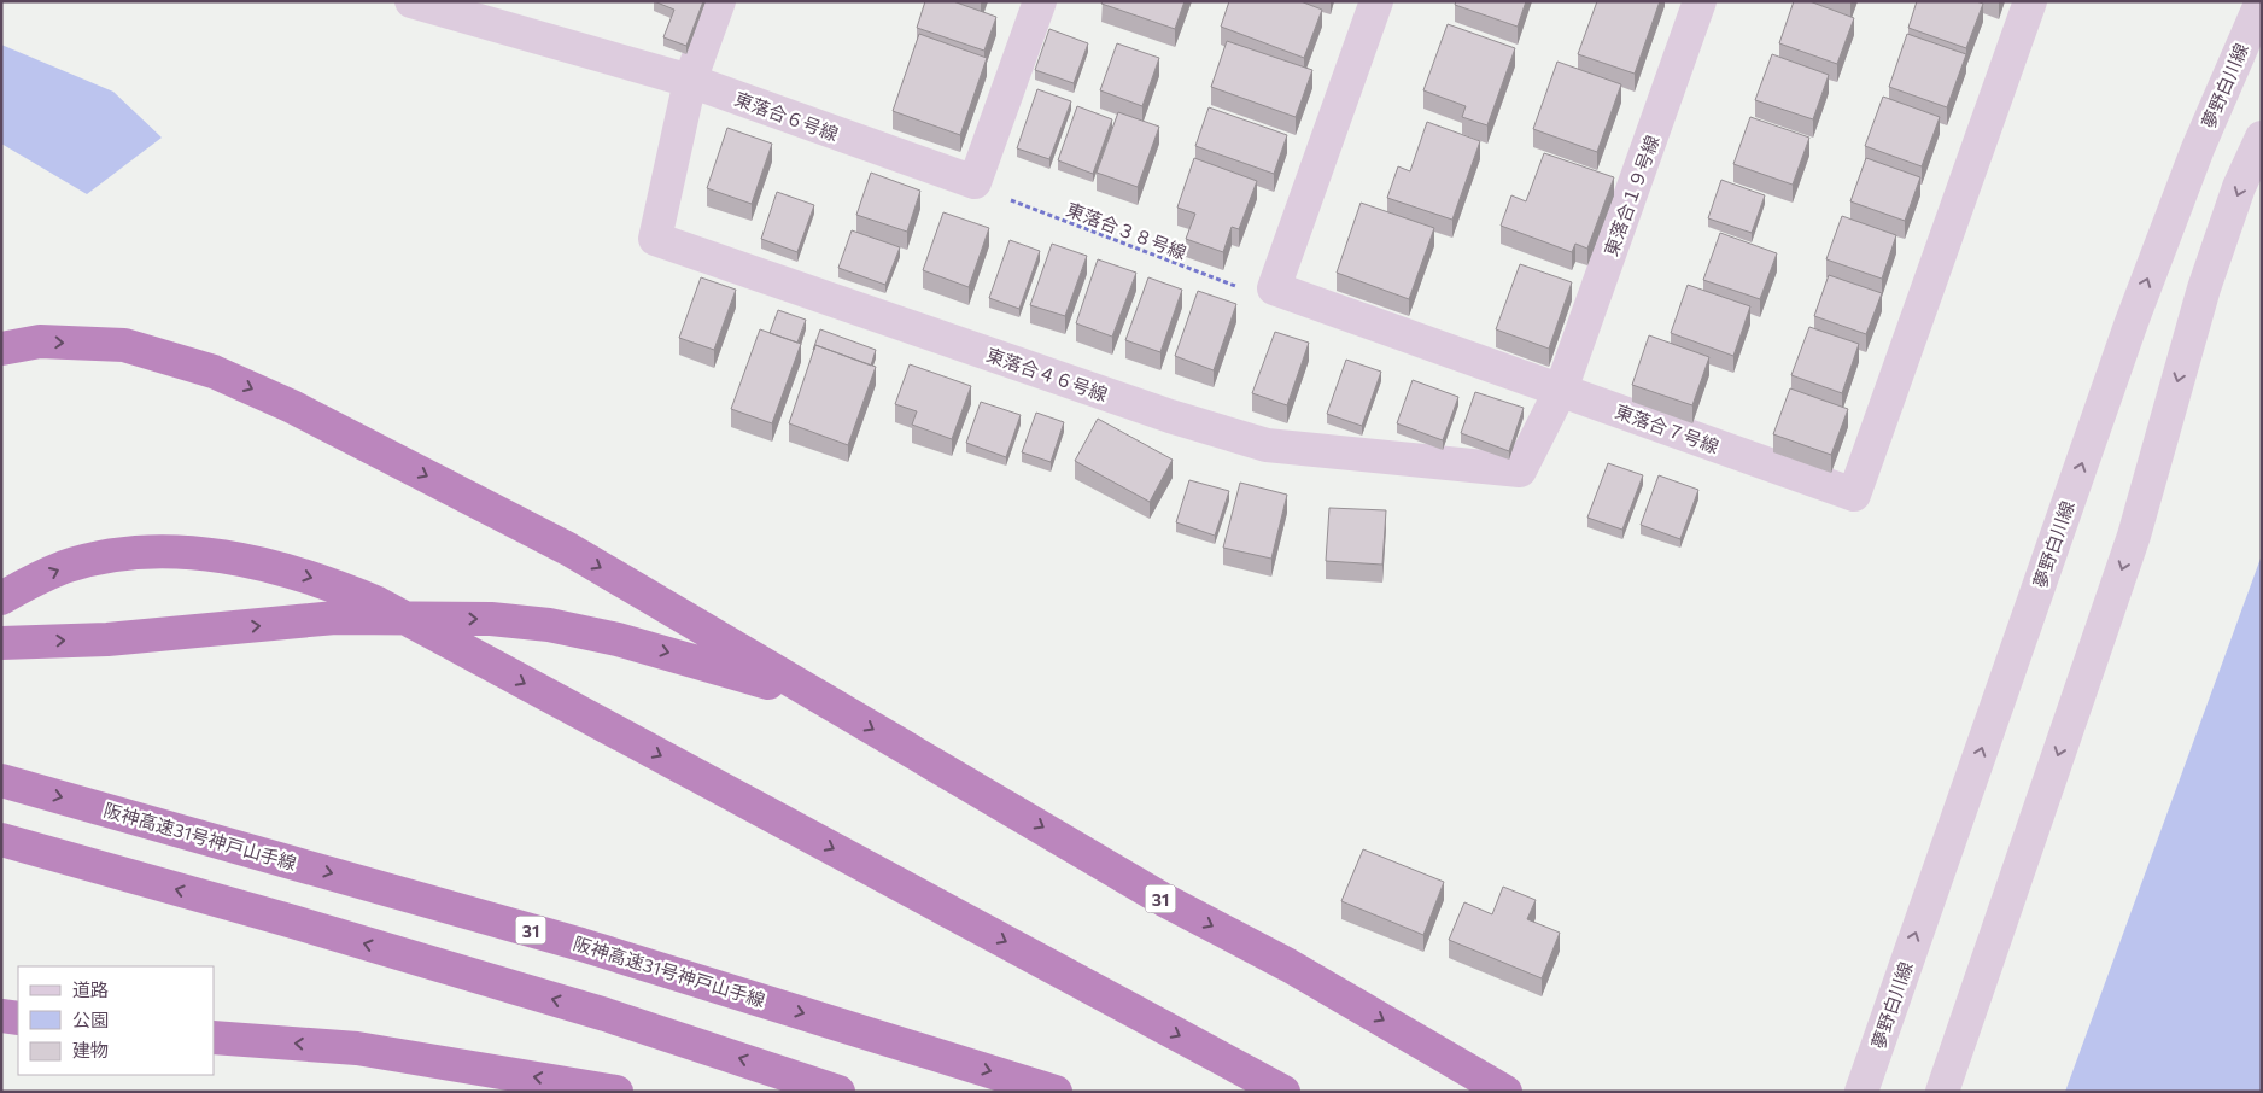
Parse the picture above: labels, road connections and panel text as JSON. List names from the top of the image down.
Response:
{
  "streets": {
    "highway": ["阪神高速31号神戸山手線", "31"],
    "street": [
      "夢野白川線",
      "東落合６号線",
      "東落合１９号線",
      "東落合４６号線",
      "東落合７号線"
    ],
    "path": ["東落合３８号線"]
  },
  "crossings": [
    ["東落合６号線", "東落合３８号線"],
    ["東落合６号線", "東落合４６号線"],
    ["東落合１９号線", "東落合４６号線"],
    ["東落合１９号線", "東落合７号線"],
    ["東落合３８号線", "東落合７号線"],
    ["東落合４６号線", "東落合７号線"]
  ],
  "legend": ["道路", "公園", "建物"]
}
